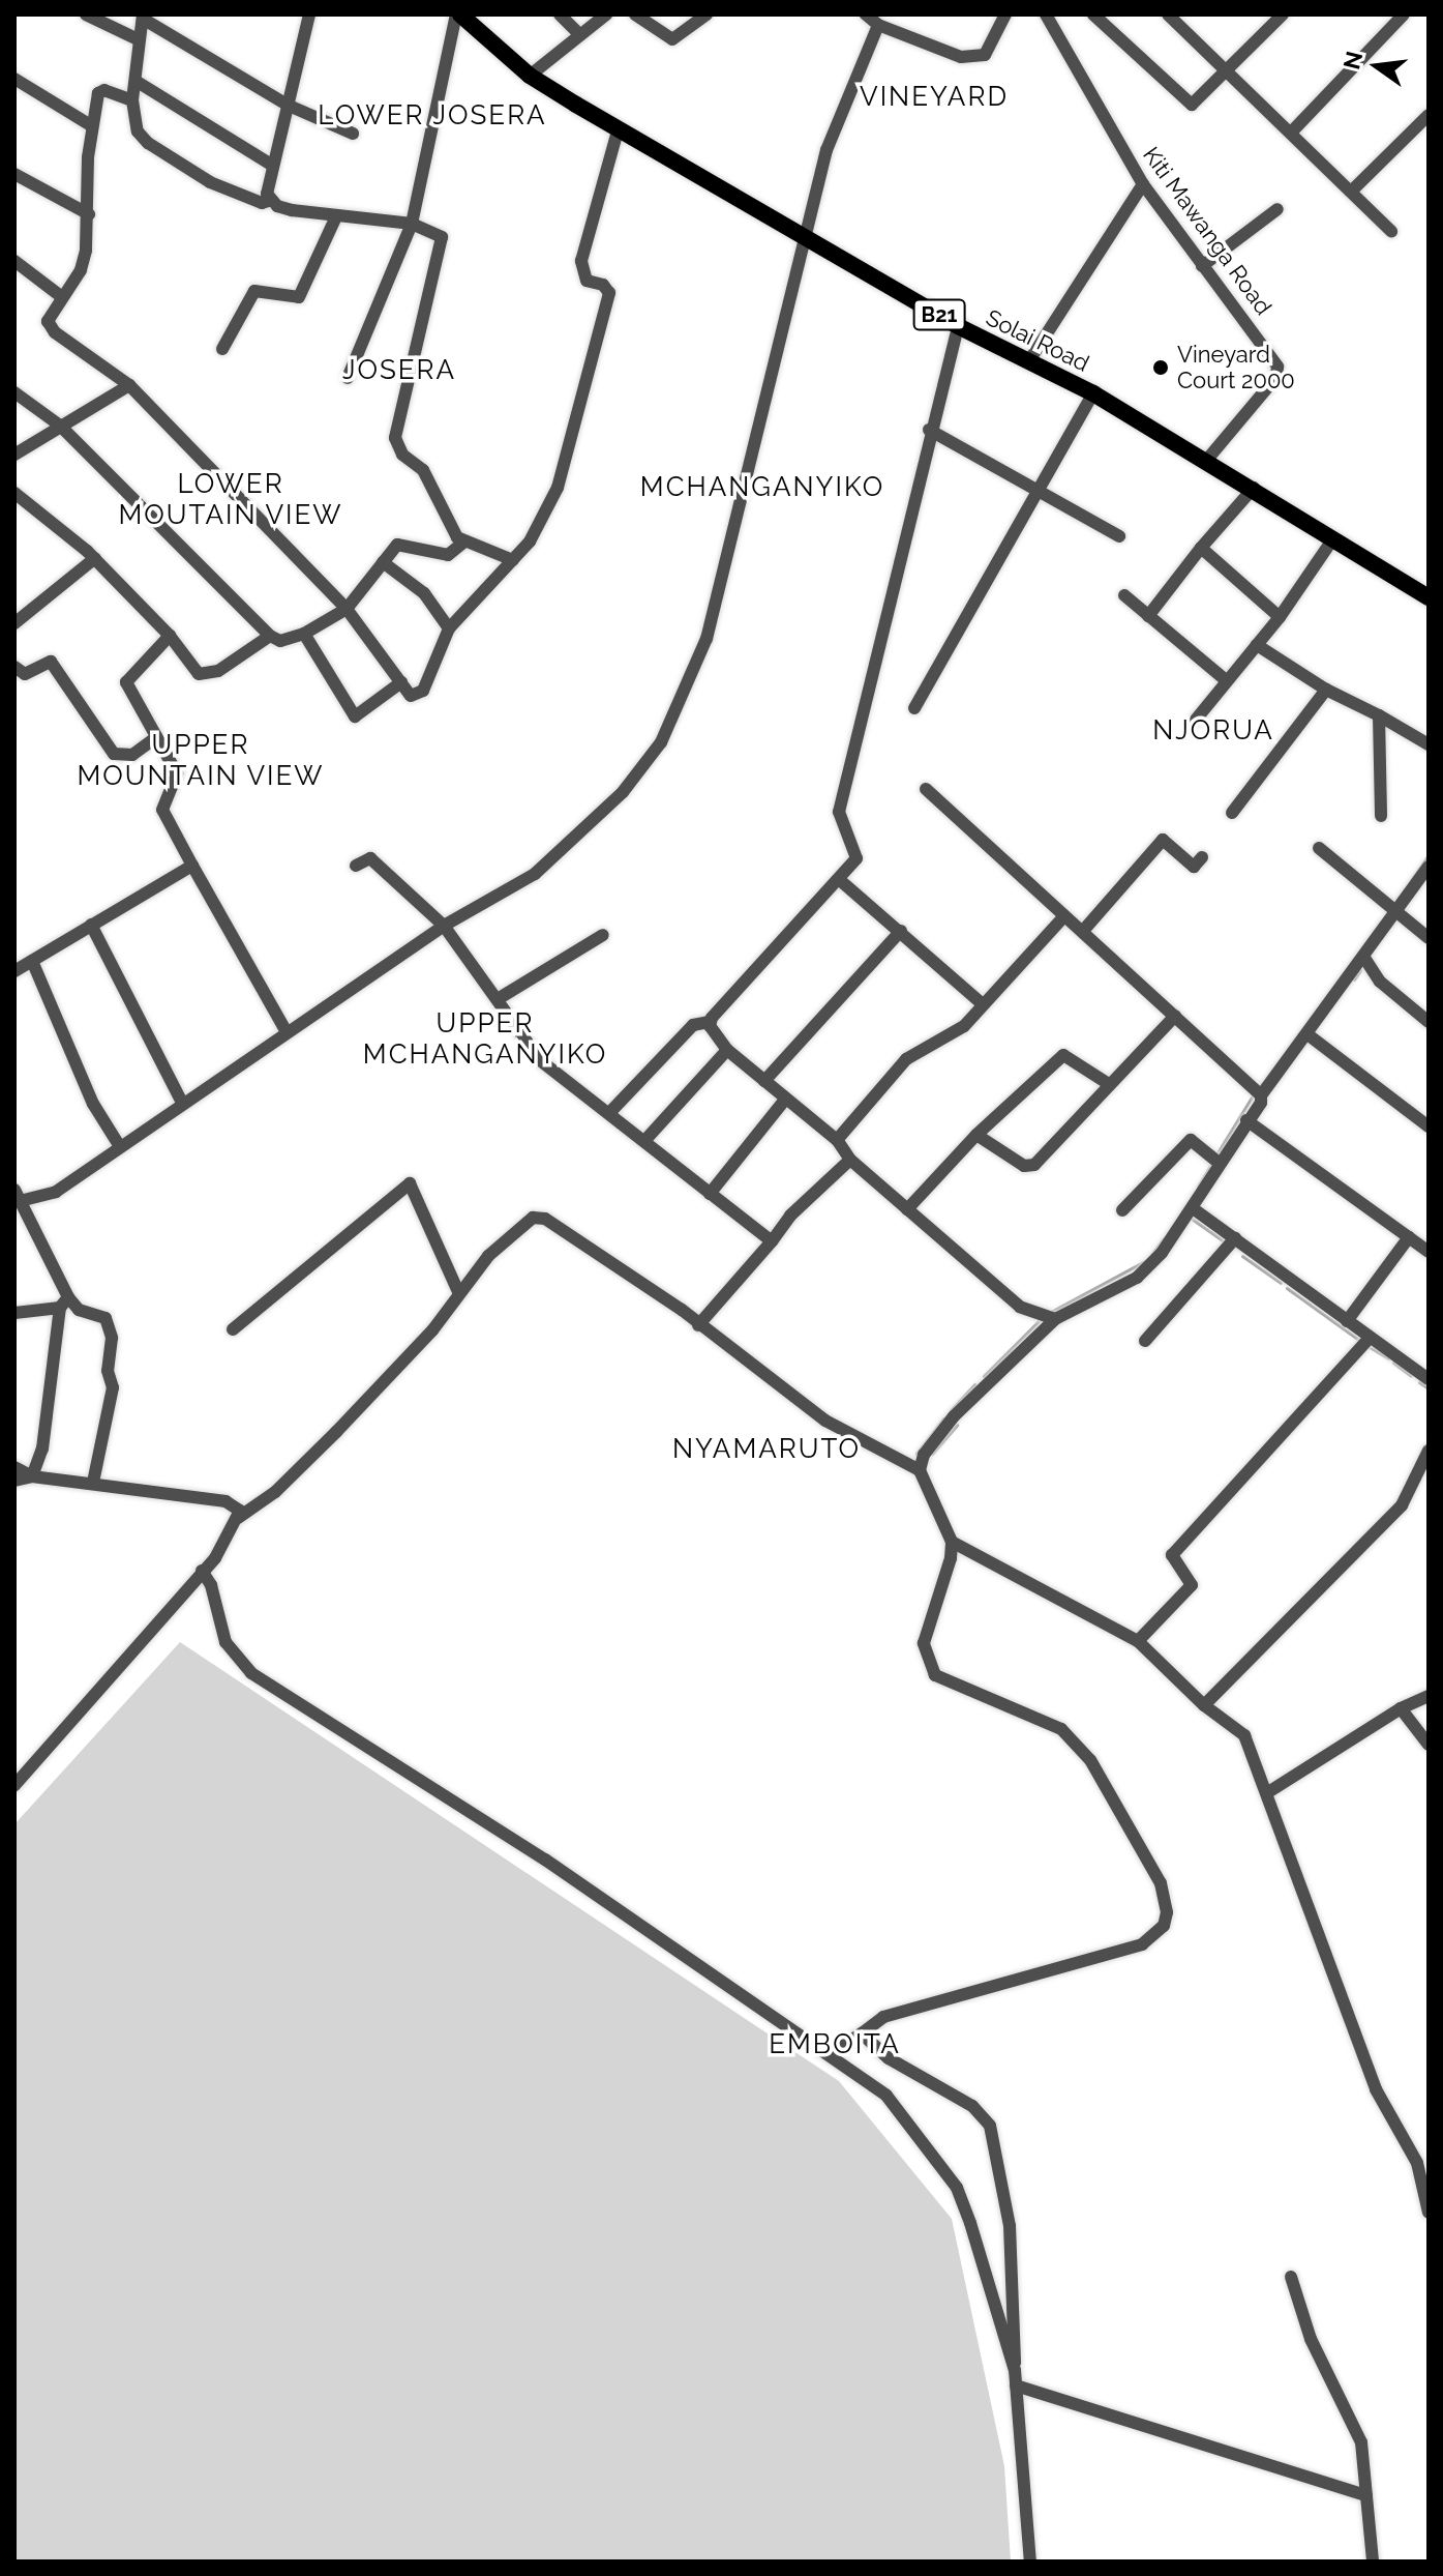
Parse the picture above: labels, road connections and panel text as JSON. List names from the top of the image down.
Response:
{
  "streets": {
    "highway": ["B21", "Solai Road"],
    "street": ["Kiti Mawanga Road"]
  },
  "crossings": [
    ["Kiti Mawanga Road", "Solai Road"]
  ],
  "districts": [
    "VINEYARD",
    "LOWER JOSERA",
    "JOSERA",
    "LOWER MOUTAIN VIEW",
    "MCHANGANYIKO",
    "NJORUA",
    "UPPER MOUNTAIN VIEW",
    "UPPER MCHANGANYIKO",
    "NYAMARUTO",
    "EMBOITA"
  ],
  "places": ["Vineyard Court 2000"],
  "north": "left"
}
